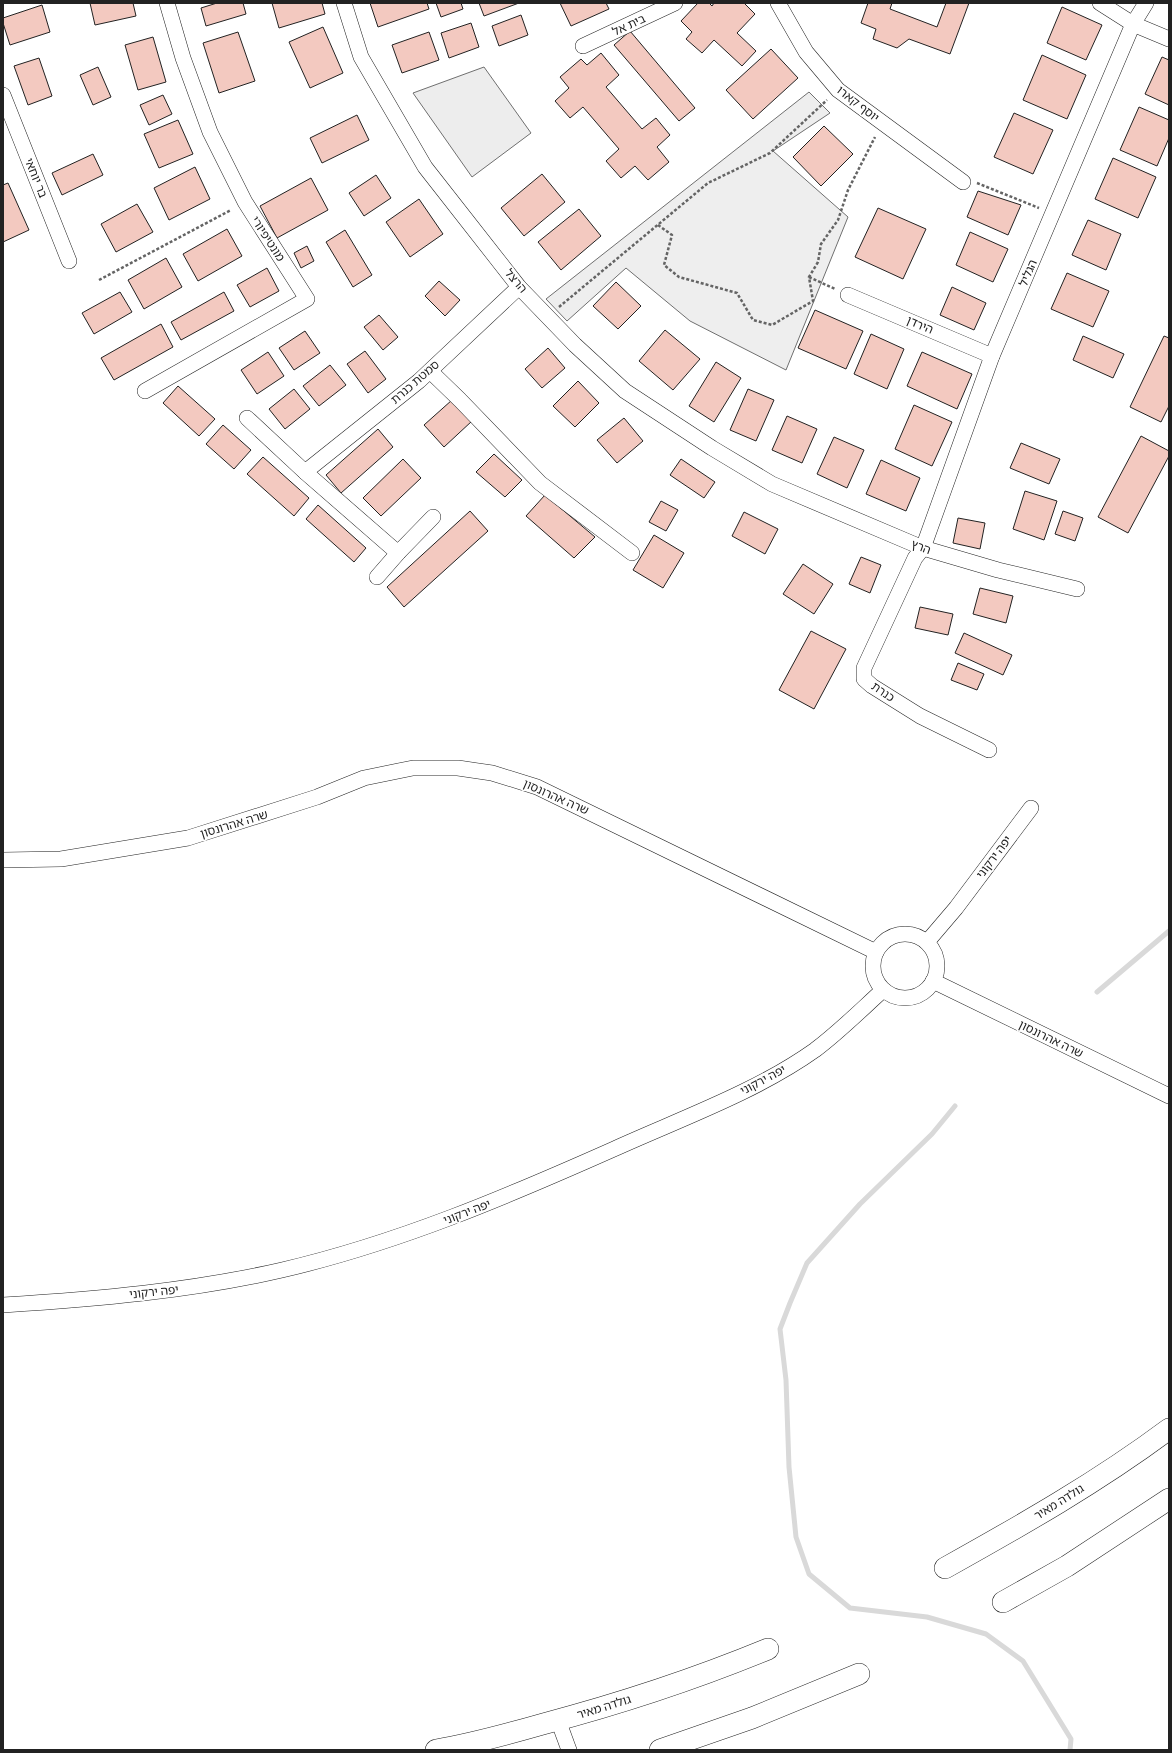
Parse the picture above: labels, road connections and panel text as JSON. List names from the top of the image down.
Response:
{
  "streets": {
    "main road": ["גולדה מאיר"],
    "street": [
      "בית אל",
      "יוסף קארו",
      "בר יוחאי",
      "מונטיפיורי",
      "הגליל",
      "הרצל",
      "הירדן",
      "סמטת כנרת",
      "הרץ",
      "כנרת",
      "שרה אהרונסון",
      "יפה ירקוני"
    ]
  },
  "crossings": [
    ["הגליל", "הירדן"],
    ["הגליל", "הרץ"],
    ["הגליל", "כנרת"],
    ["הרצל", "סמטת כנרת"],
    ["הרצל", "הרץ"],
    ["הרץ", "כנרת"],
    ["שרה אהרונסון", "יפה ירקוני"]
  ]
}
